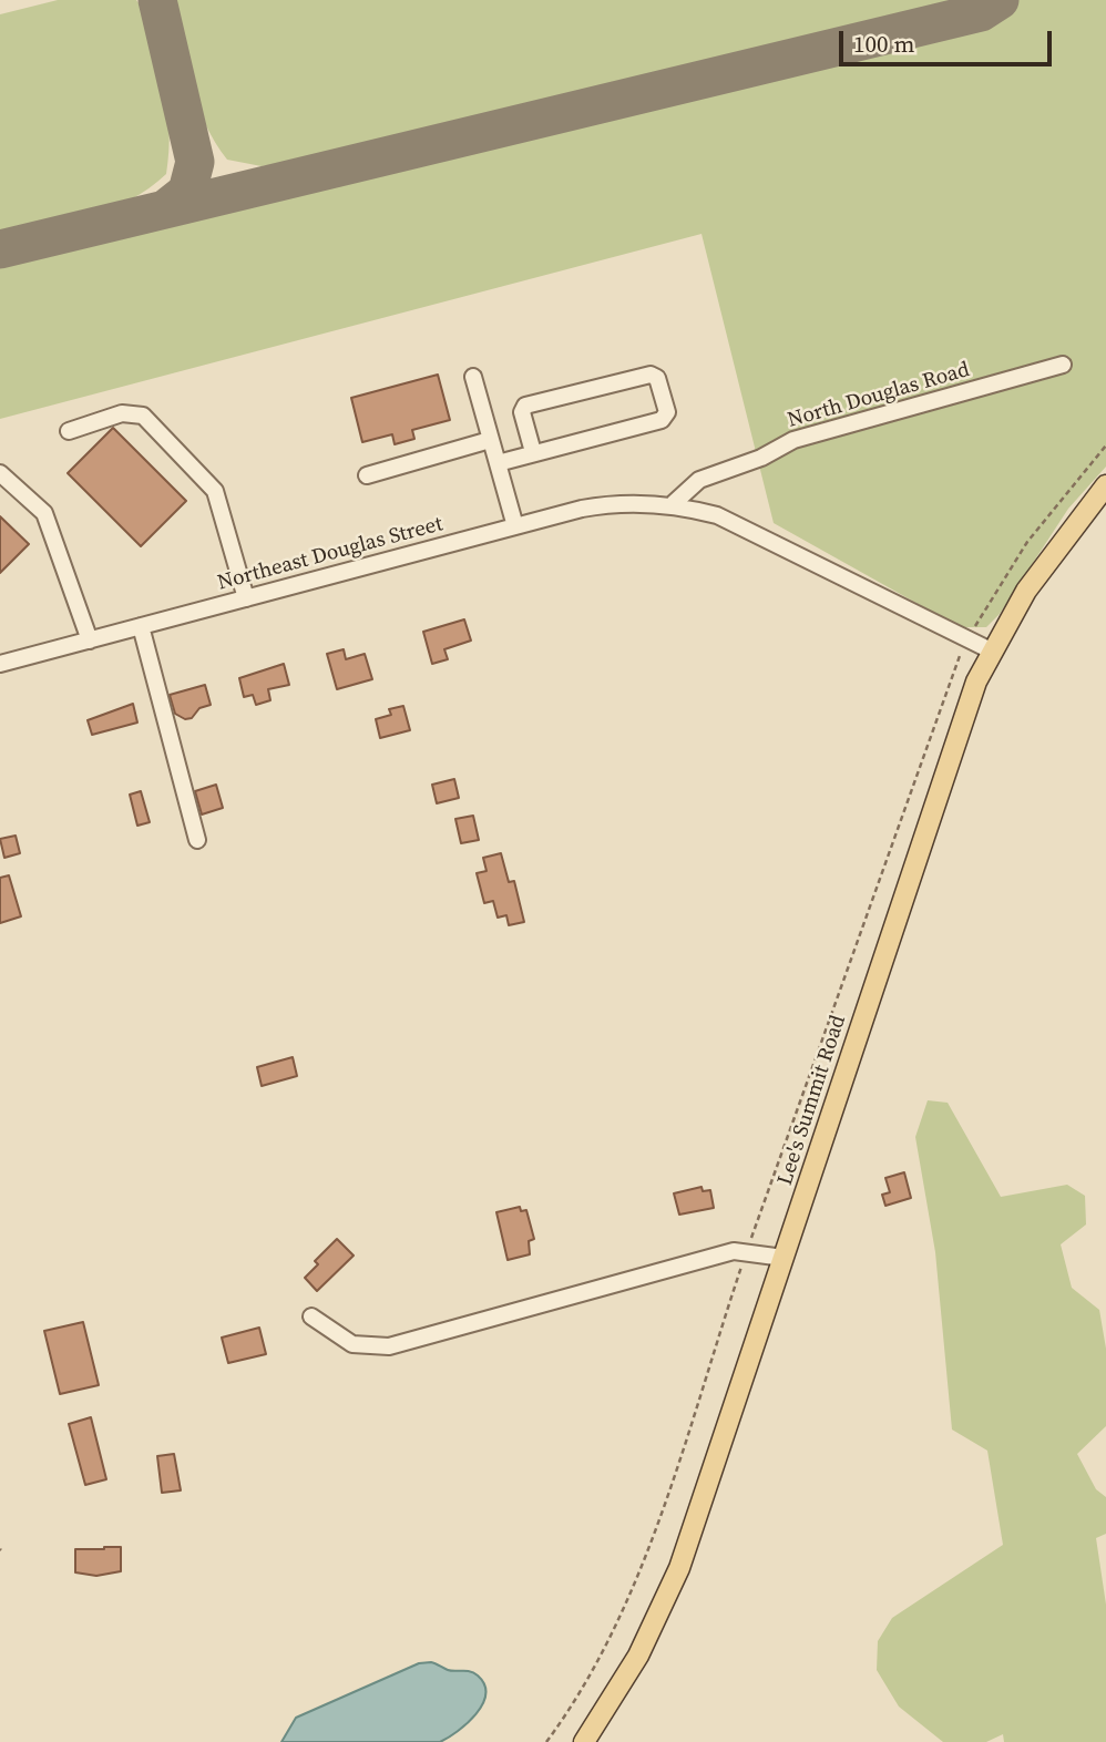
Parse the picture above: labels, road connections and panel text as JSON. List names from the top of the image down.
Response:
{
  "streets": {
    "main road": ["Lee's Summit Road"],
    "street": ["North Douglas Road", "Northeast Douglas Street"]
  },
  "crossings": [
    ["North Douglas Road", "Northeast Douglas Street"],
    ["Northeast Douglas Street", "Lee's Summit Road"]
  ],
  "scale_bar": "100 m"
}
